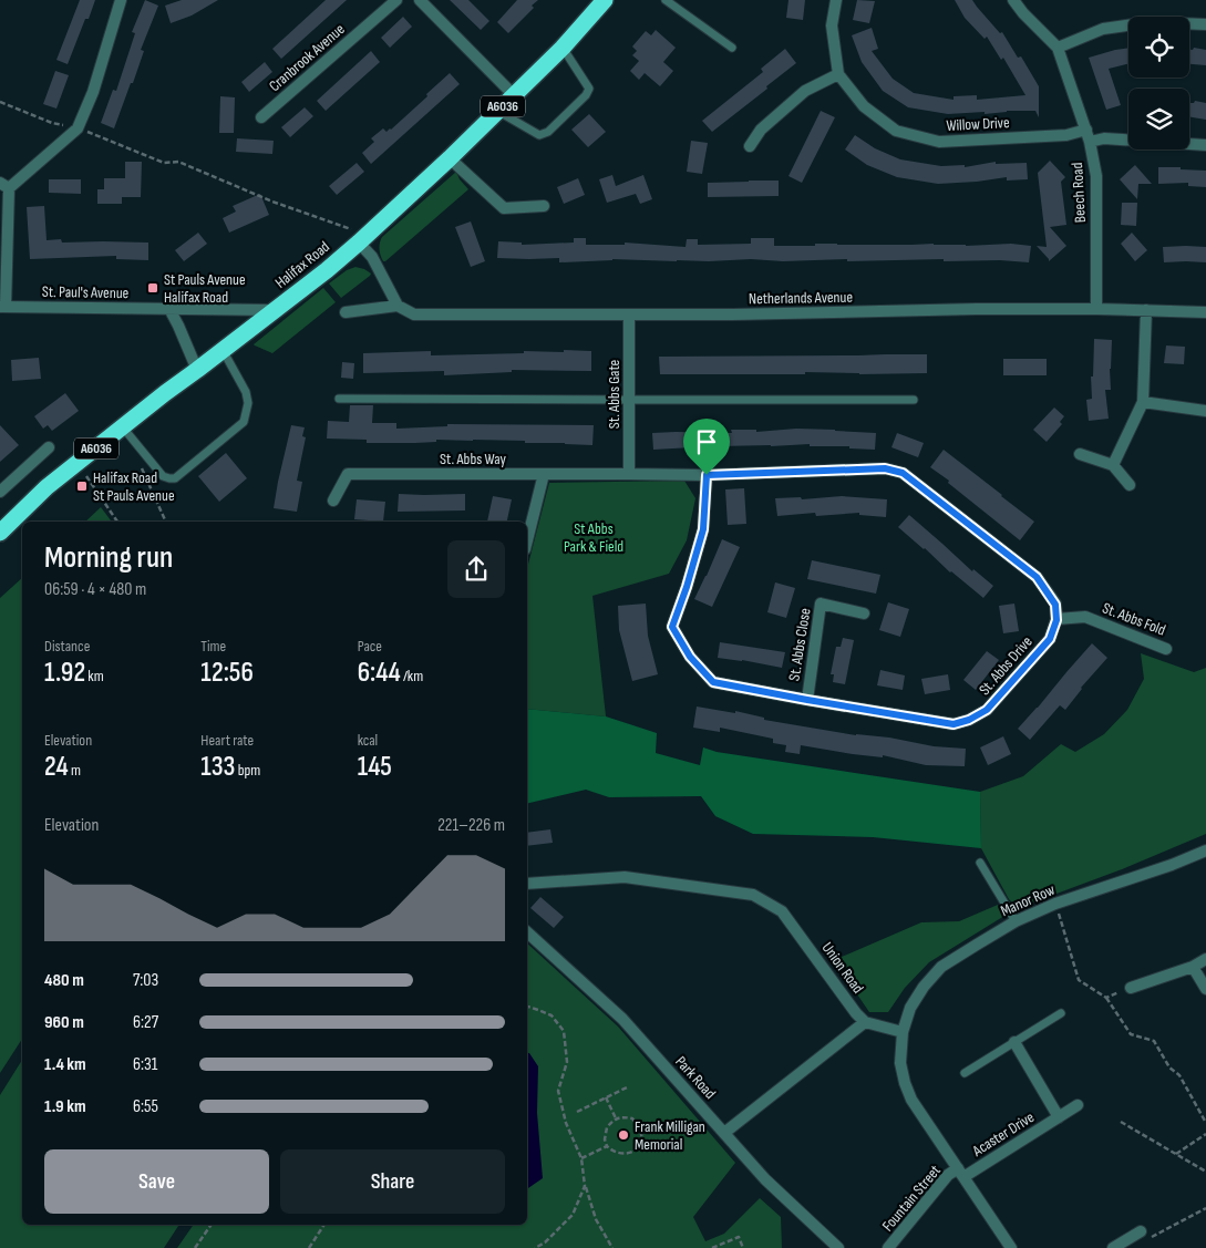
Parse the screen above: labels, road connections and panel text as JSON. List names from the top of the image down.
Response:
{
  "streets": {
    "highway": ["A6036", "Halifax Road"],
    "street": [
      "Cranbrook Avenue",
      "Willow Drive",
      "Beech Road",
      "St. Paul's Avenue",
      "Netherlands Avenue",
      "St. Abbs Gate",
      "St. Abbs Way",
      "St. Abbs Fold",
      "St. Abbs Close",
      "St. Abbs Drive",
      "Manor Row",
      "Union Road",
      "Park Road",
      "Acaster Drive",
      "Fountain Street"
    ]
  },
  "crossings": [
    ["Willow Drive", "Beech Road"],
    ["Beech Road", "Netherlands Avenue"],
    ["Halifax Road", "St. Paul's Avenue"],
    ["Netherlands Avenue", "St. Abbs Gate"],
    ["St. Abbs Gate", "St. Abbs Way"],
    ["St. Abbs Fold", "St. Abbs Drive"],
    ["St. Abbs Close", "St. Abbs Drive"],
    ["Acaster Drive", "Fountain Street"]
  ],
  "parks": ["St Abbs Park & Field"],
  "places": {
    "transit": ["St Pauls Avenue Halifax Road", "Halifax Road St Pauls Avenue"],
    "other": ["Frank Milligan Memorial"]
  },
  "page": {
    "heading": ["Morning run", "06:59 · 4 × 480 m"],
    "stats": [
      ["Distance", "1.92 km"],
      ["Time", "12:56"],
      ["Pace", "6:44 /km"],
      ["Elevation", "24 m"],
      ["Heart rate", "133 bpm"],
      ["kcal", "145"]
    ],
    "chart": ["Elevation", "221–226 m"],
    "list": [
      {
        "name": "480 m",
        "note": "7:03"
      },
      {
        "name": "960 m",
        "note": "6:27"
      },
      {
        "name": "1.4 km",
        "note": "6:31"
      },
      {
        "name": "1.9 km",
        "note": "6:55"
      }
    ],
    "buttons": ["Save", "Share"]
  }
}
